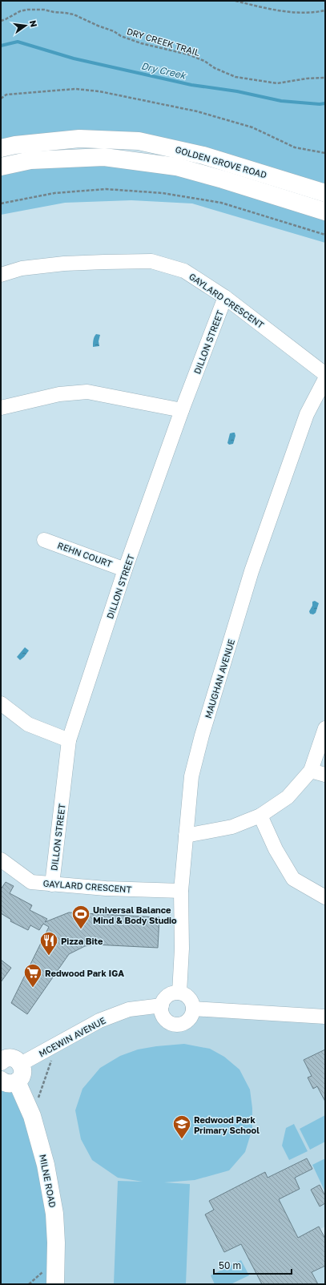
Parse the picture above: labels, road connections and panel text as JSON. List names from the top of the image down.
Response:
{
  "streets": {
    "main road": ["GOLDEN GROVE ROAD", "MILNE ROAD"],
    "street": [
      "GAYLARD CRESCENT",
      "DILLON STREET",
      "REHN COURT",
      "MAUGHAN AVENUE",
      "MCEWIN AVENUE"
    ],
    "path": ["DRY CREEK TRAIL"]
  },
  "crossings": [
    ["GAYLARD CRESCENT", "DILLON STREET"],
    ["GAYLARD CRESCENT", "MAUGHAN AVENUE"],
    ["DILLON STREET", "REHN COURT"],
    ["MAUGHAN AVENUE", "MCEWIN AVENUE"]
  ],
  "water": ["Dry Creek"],
  "places": {
    "sports": ["Universal Balance Mind & Body Studio"],
    "restaurant": ["Pizza Bite"],
    "supermarket": ["Redwood Park IGA"],
    "school or university": ["Redwood Park Primary School"]
  },
  "scale_bar": "50 m",
  "north": "right"
}
